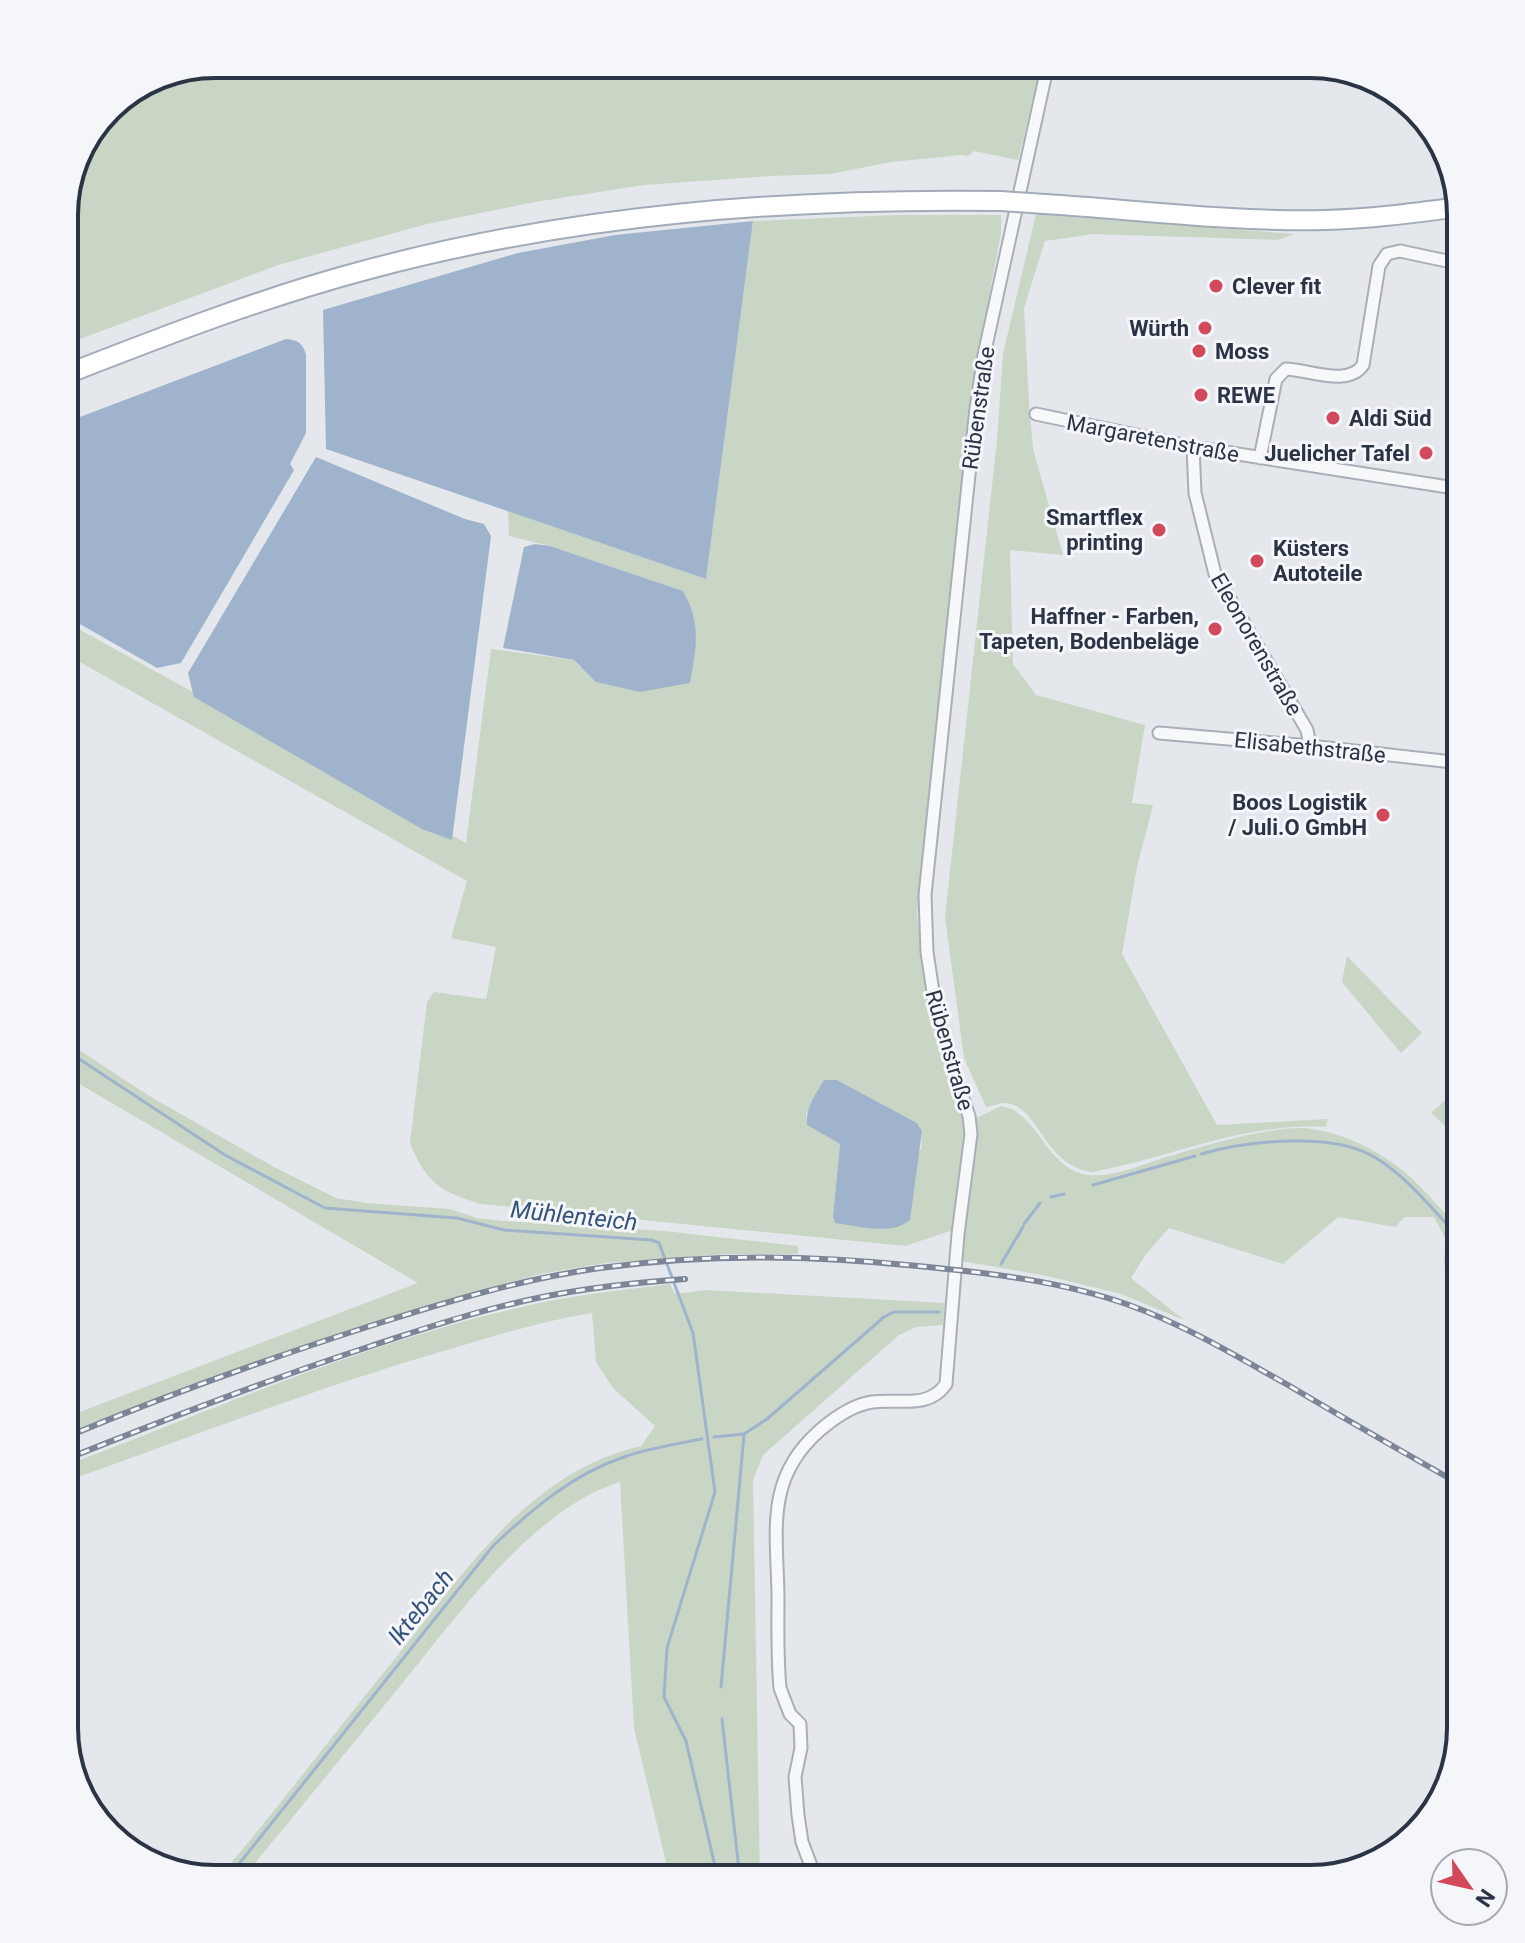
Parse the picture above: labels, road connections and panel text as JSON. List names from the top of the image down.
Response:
{
  "streets": {
    "street": [
      "Rübenstraße",
      "Margaretenstraße",
      "Eleonorenstraße",
      "Elisabethstraße"
    ]
  },
  "crossings": [
    ["Margaretenstraße", "Eleonorenstraße"],
    ["Eleonorenstraße", "Elisabethstraße"]
  ],
  "water": ["Mühlenteich", "Iktebach"],
  "places": [
    "Clever fit",
    "Würth",
    "Moss",
    "REWE",
    "Aldi Süd",
    "Juelicher Tafel",
    "Smartflex printing",
    "Küsters Autoteile",
    "Haffner - Farben, Tapeten, Bodenbeläge",
    "Boos Logistik / Juli.O GmbH"
  ],
  "north": "bottom right"
}
